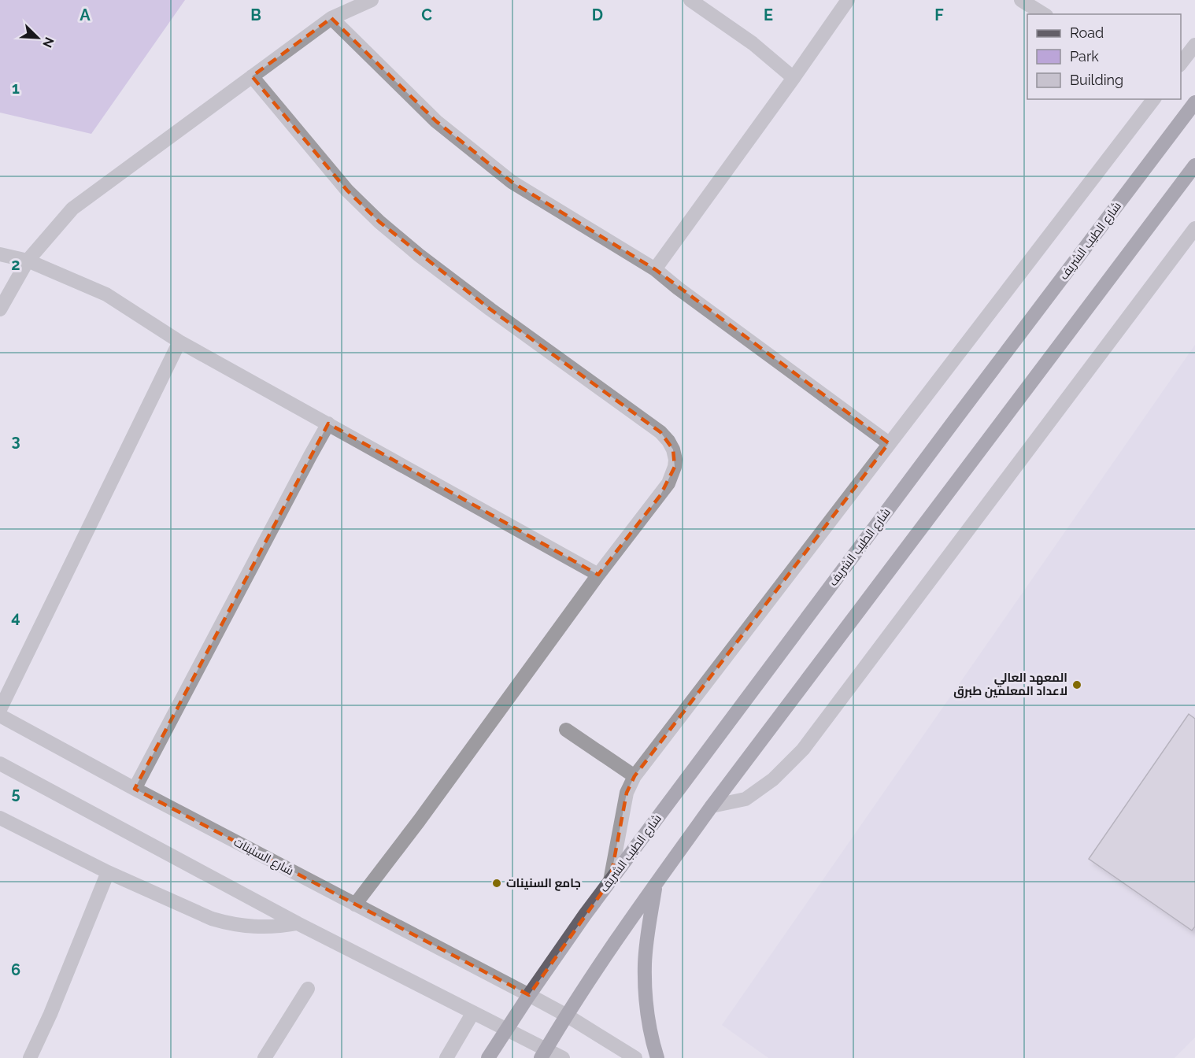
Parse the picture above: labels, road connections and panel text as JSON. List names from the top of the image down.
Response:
{
  "streets": {
    "main road": ["شارع الطيب الشريف"],
    "street": ["شارع السنينات"]
  },
  "crossings": [
    ["شارع الطيب الشريف", "شارع السنينات"]
  ],
  "places": ["المعهد العالي لاعداد المعلمين طبرق", "جامع السنينات"],
  "legend": ["Road", "Park", "Building"],
  "north": "bottom right",
  "grid": {
    "columns": [
      "A",
      "B",
      "C",
      "D",
      "E",
      "F"
    ],
    "rows": [
      "1",
      "2",
      "3",
      "4",
      "5",
      "6"
    ]
  }
}
